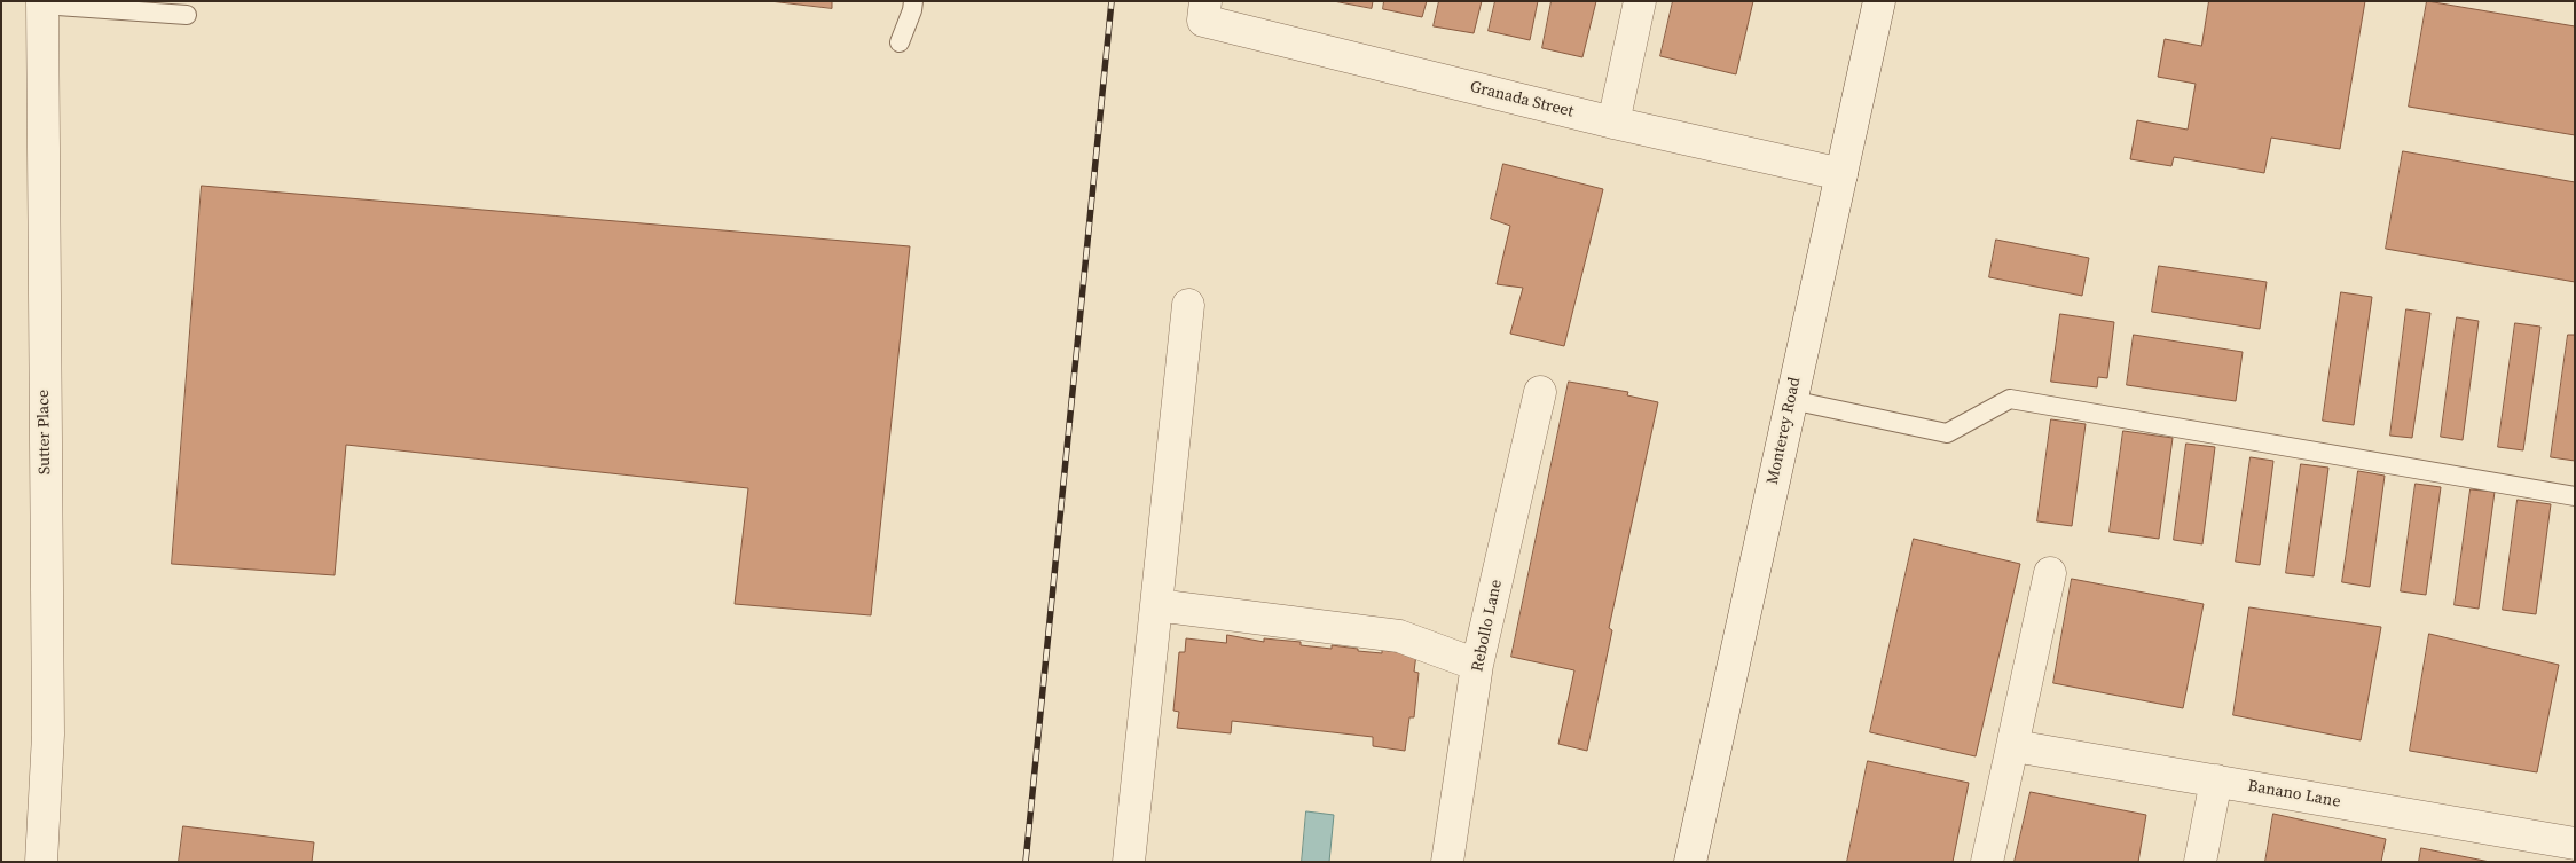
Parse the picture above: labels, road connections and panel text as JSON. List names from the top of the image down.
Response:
{
  "streets": {
    "street": [
      "Granada Street",
      "Monterey Road",
      "Sutter Place",
      "Rebollo Lane",
      "Banano Lane"
    ]
  },
  "crossings": [
    ["Granada Street", "Monterey Road"]
  ]
}
